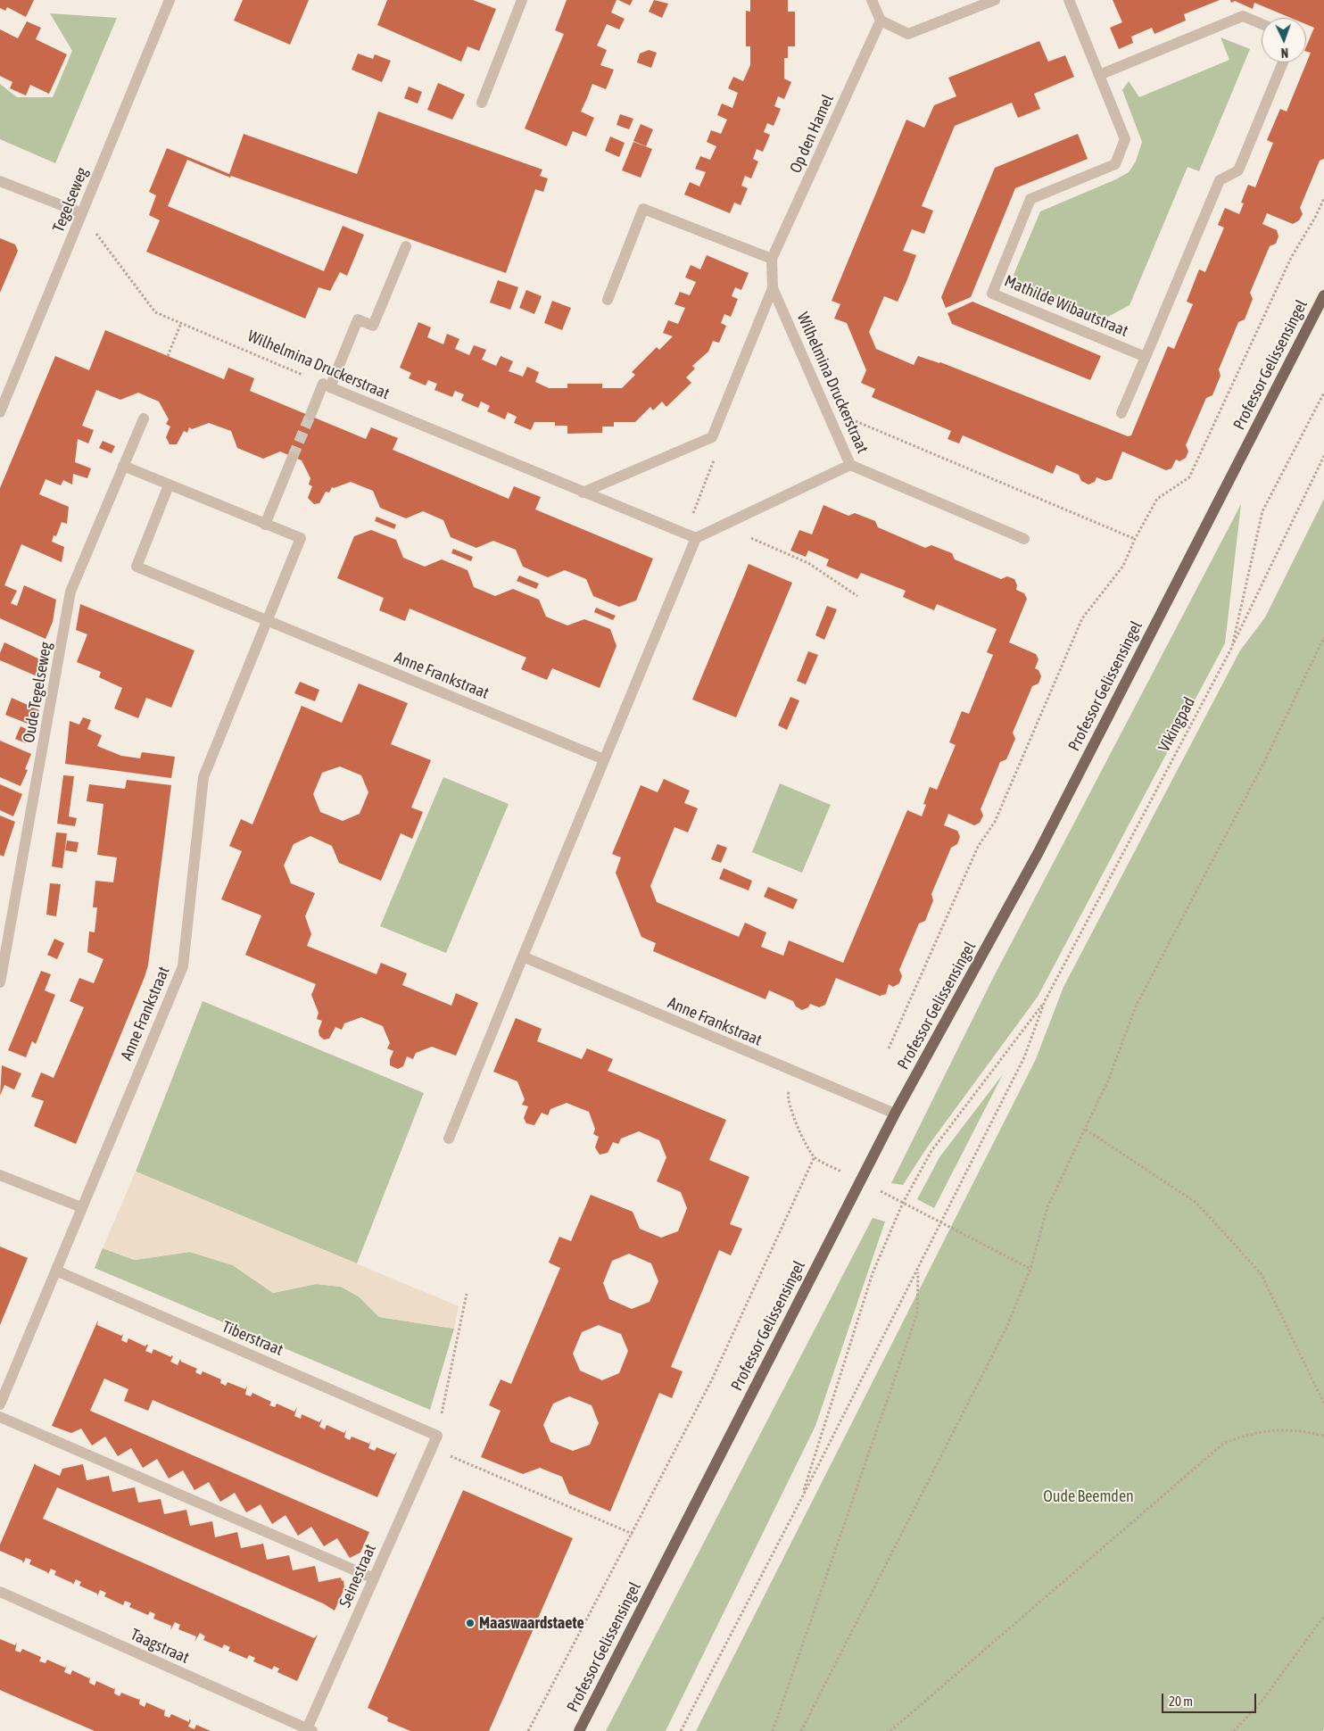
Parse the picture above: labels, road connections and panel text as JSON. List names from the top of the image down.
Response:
{
  "streets": {
    "main road": ["Professor Gelissensingel"],
    "street": [
      "Op den Hamel",
      "Tegelseweg",
      "Mathilde Wibautstraat",
      "Wilhelmina Druckerstraat",
      "Anne Frankstraat",
      "Oude Tegelseweg",
      "Tiberstraat",
      "Seinestraat",
      "Taagstraat"
    ],
    "path": ["Vikingpad"]
  },
  "crossings": [
    ["Op den Hamel", "Wilhelmina Druckerstraat"],
    ["Tegelseweg", "Wilhelmina Druckerstraat"],
    ["Professor Gelissensingel", "Anne Frankstraat"],
    ["Anne Frankstraat", "Oude Tegelseweg"],
    ["Anne Frankstraat", "Tiberstraat"],
    ["Tiberstraat", "Seinestraat"],
    ["Seinestraat", "Taagstraat"]
  ],
  "parks": ["Oude Beemden"],
  "places": ["Maaswaardstaete"],
  "scale_bar": "20 m",
  "north": "bottom"
}
